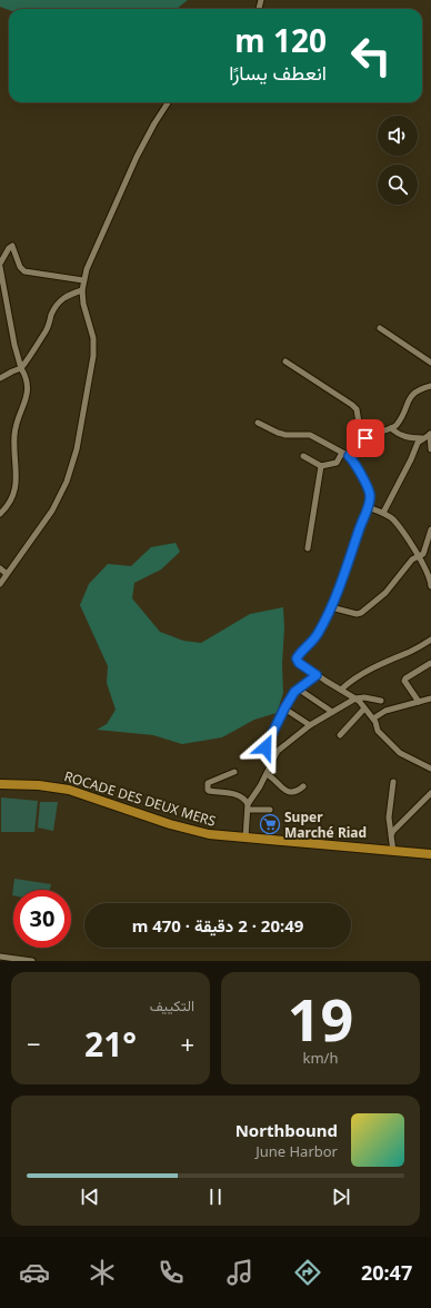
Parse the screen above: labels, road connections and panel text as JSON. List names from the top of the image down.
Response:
{
  "streets": {
    "highway": ["ROCADE DES DEUX MERS"]
  },
  "places": {
    "supermarket": ["Super Marché Riad"]
  },
  "page": {
    "turn": ["120 m", "انعطف يسارًا"],
    "limit": "30",
    "trip": "20:49 · 2 دقيقة · 470 m",
    "tile": [
      ["19", "km/h"],
      "التكييف"
    ],
    "heat": ["−", "21°", "+"],
    "song": ["Northbound", "June Harbor"],
    "tabs": "20:47"
  }
}
